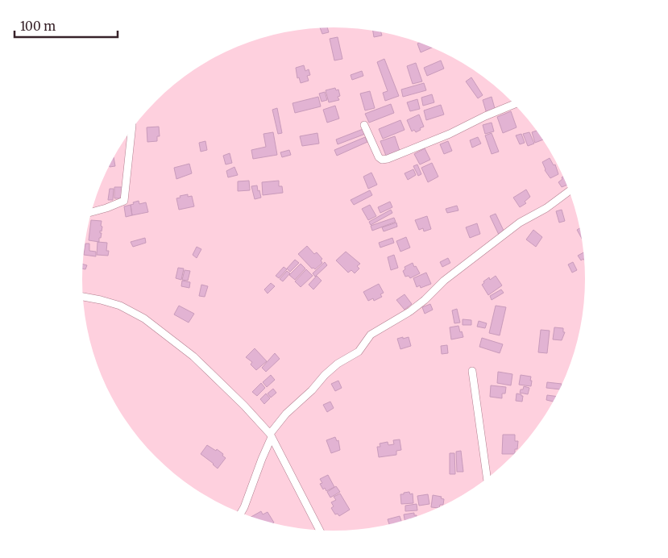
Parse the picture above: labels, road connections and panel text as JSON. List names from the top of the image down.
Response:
{
  "scale_bar": "100 m"
}
